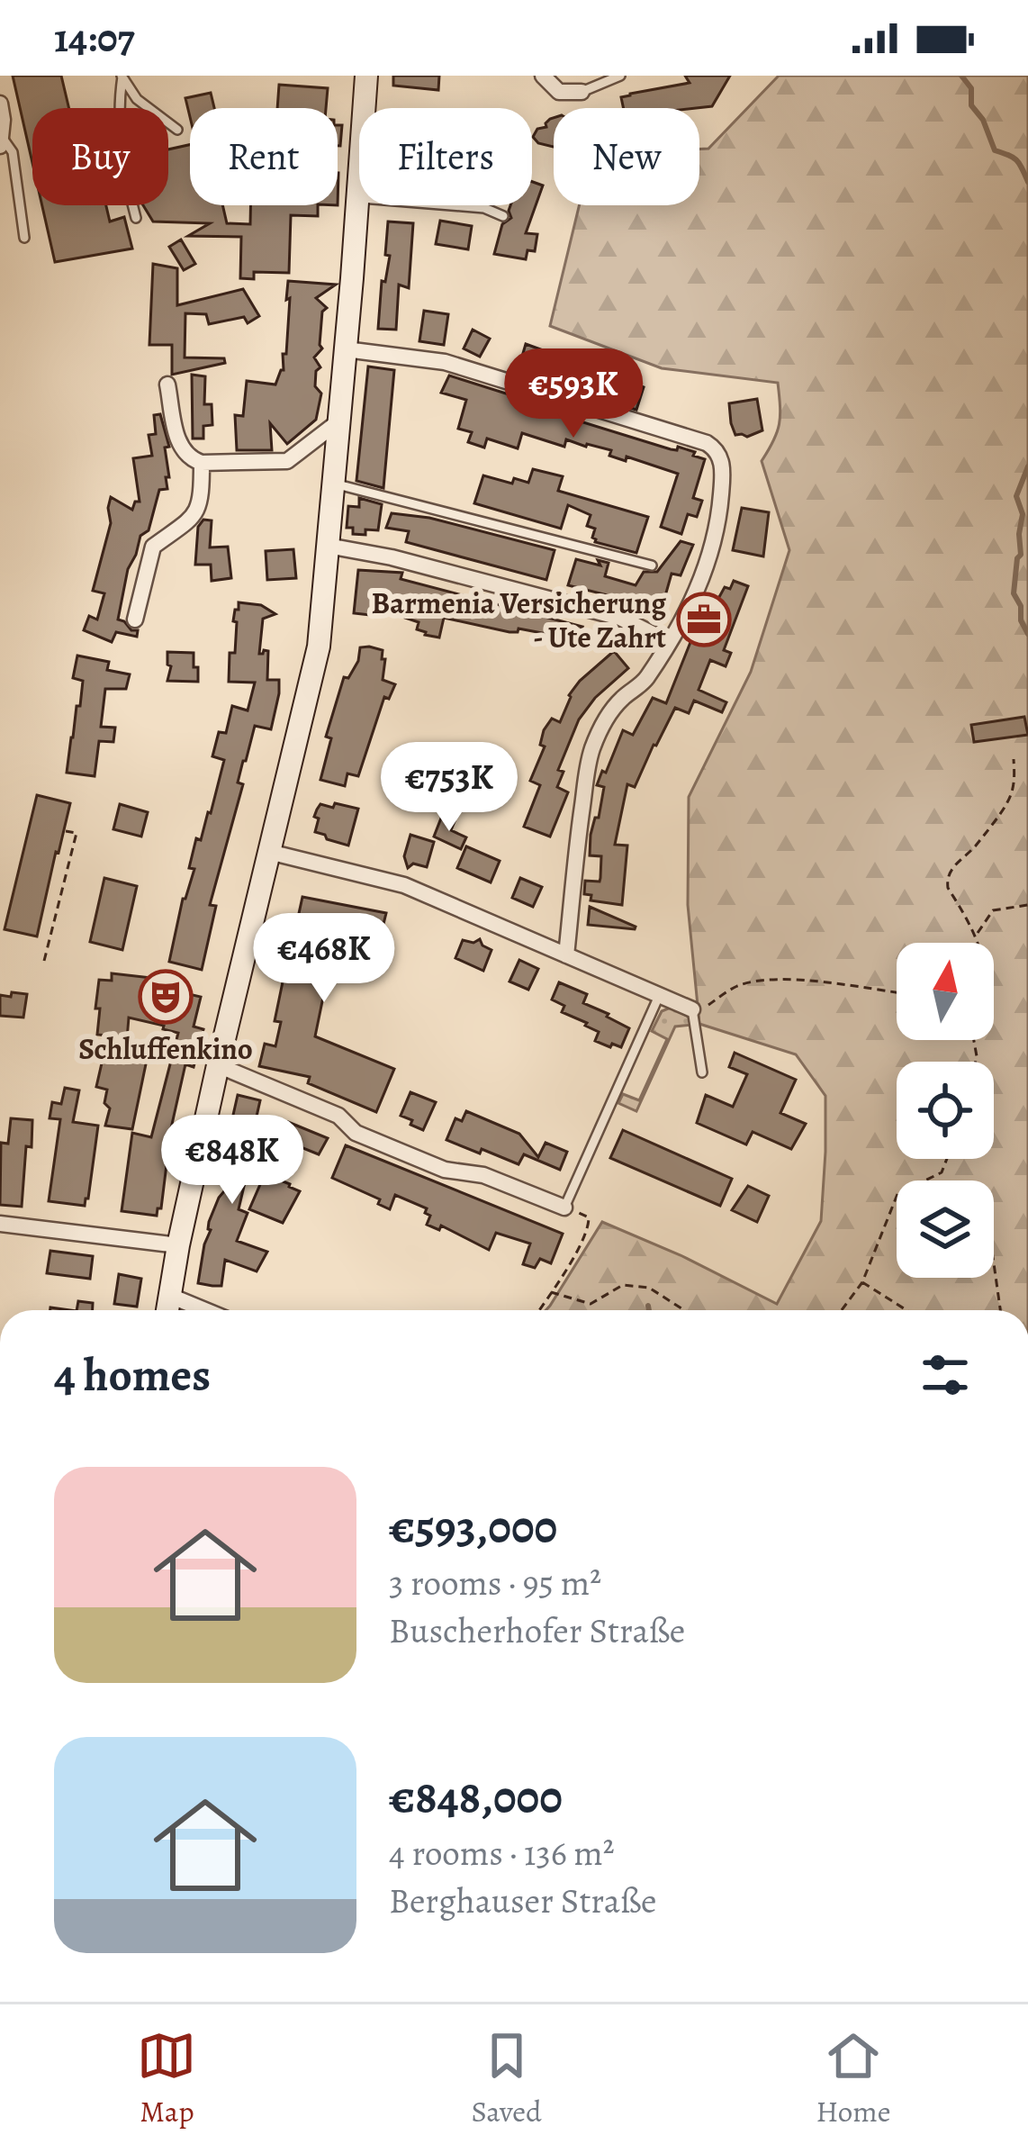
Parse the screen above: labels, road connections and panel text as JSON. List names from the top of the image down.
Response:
{
  "places": {
    "office": ["Barmenia Versicherung - Ute Zahrt"],
    "theatre": ["Schluffenkino"]
  },
  "north": "top",
  "page": {
    "status": "14:07",
    "chip": [
      "Buy",
      "Rent",
      "Filters",
      "New"
    ],
    "price": [
      "€593K",
      "€753K",
      "€468K",
      "€848K"
    ],
    "heading": "4 homes",
    "list": [
      {
        "name": "€593,000",
        "note": "3 rooms · 95 m² · Buscherhofer Straße"
      },
      {
        "name": "€848,000",
        "note": "4 rooms · 136 m² · Berghauser Straße"
      }
    ],
    "tabs": ["Map", "Saved", "Home"]
  }
}
